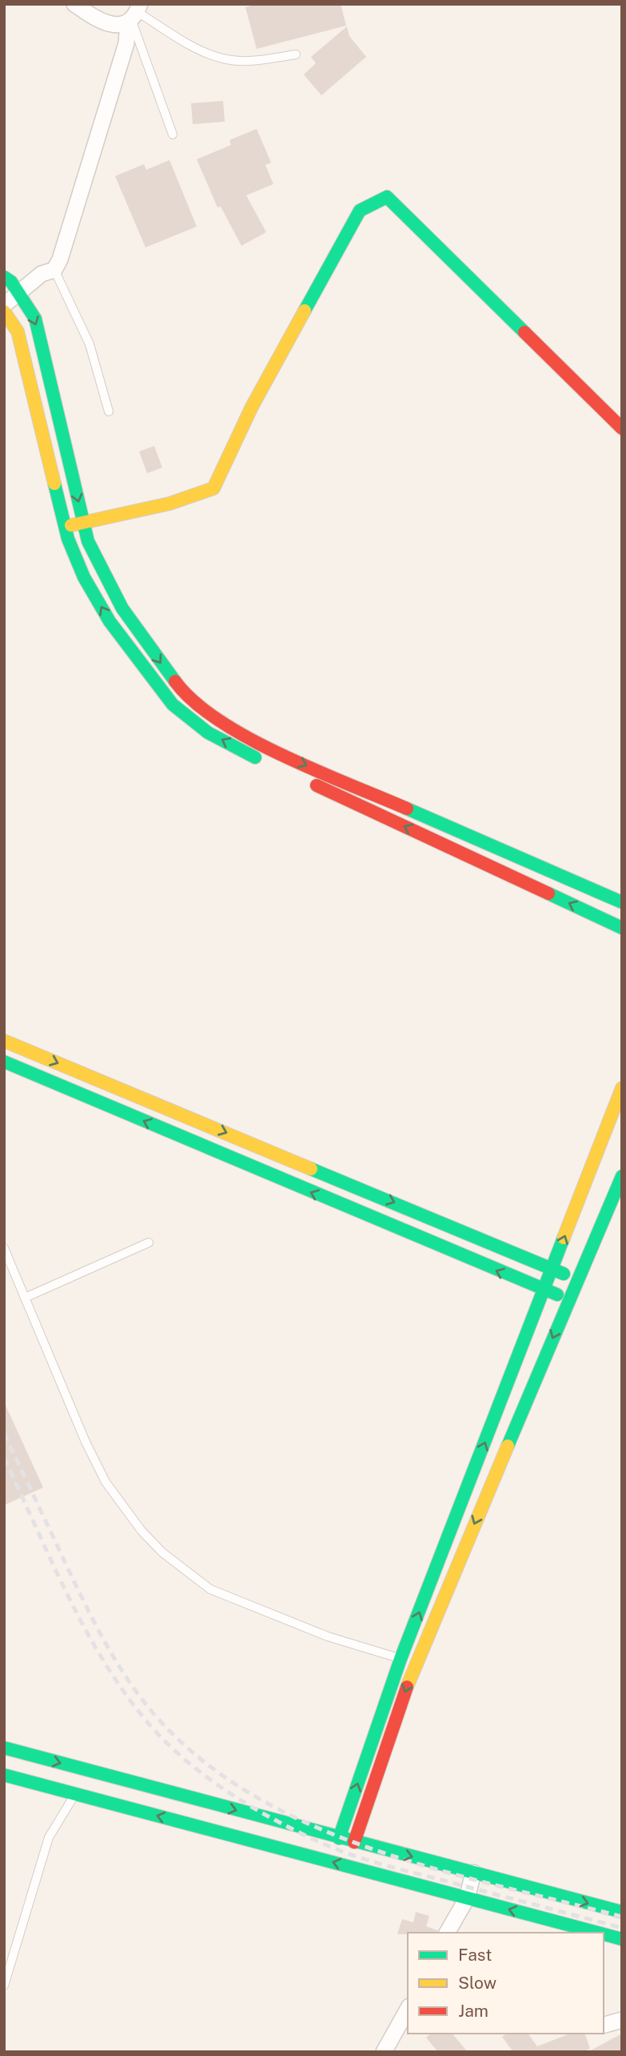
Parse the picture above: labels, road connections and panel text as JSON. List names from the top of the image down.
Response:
{
  "legend": ["Fast", "Slow", "Jam"]
}
